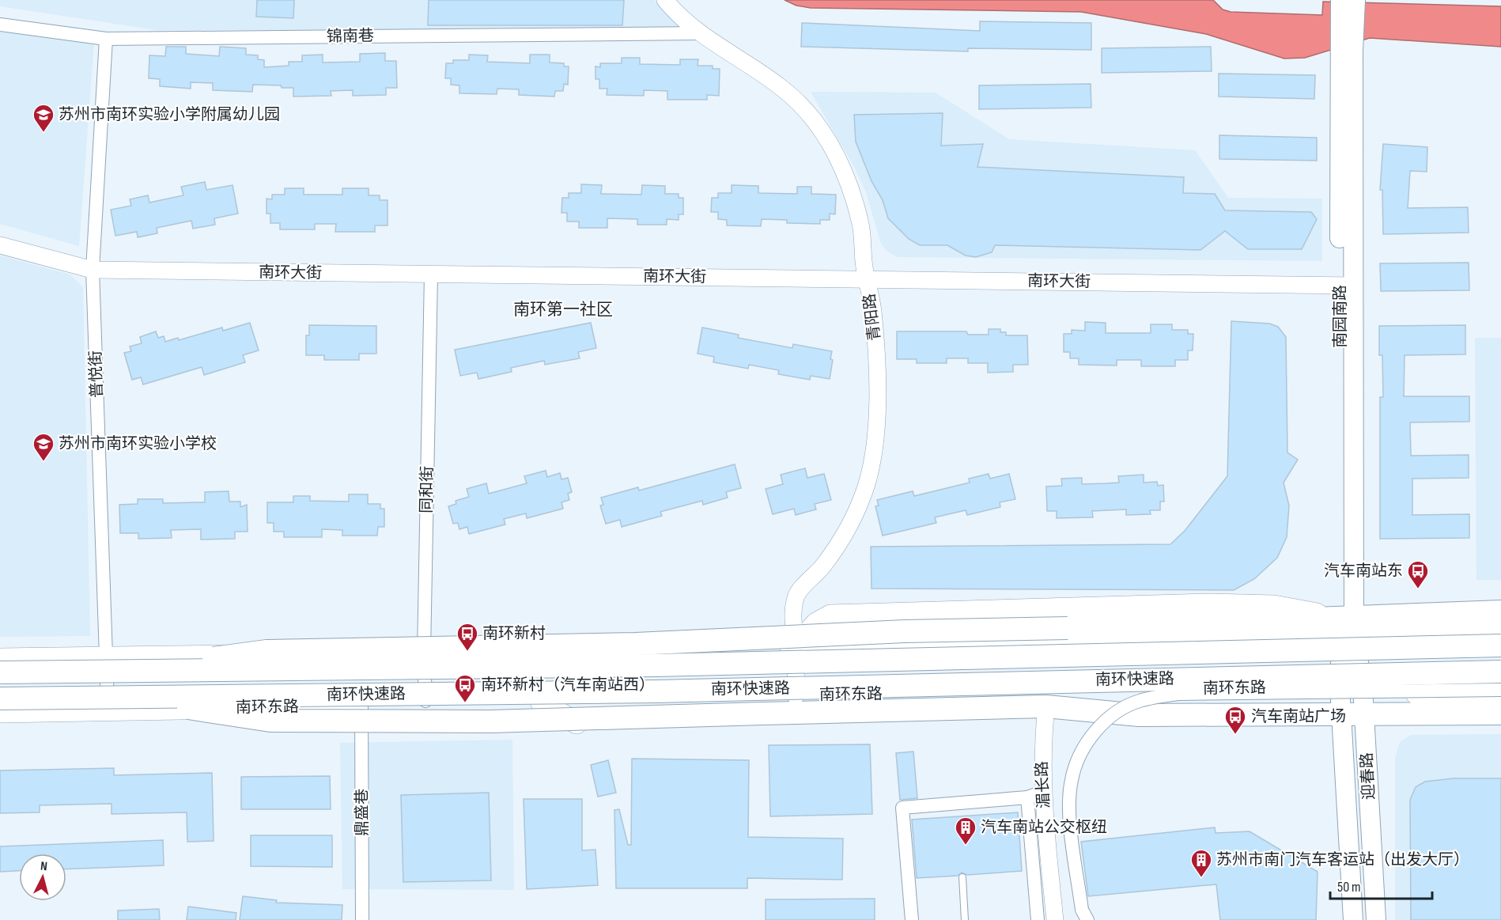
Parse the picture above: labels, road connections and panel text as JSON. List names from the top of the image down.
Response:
{
  "streets": {
    "highway": ["南环快速路"],
    "main road": ["南园南路", "南环东路", "迎春路"],
    "street": [
      "锦南巷",
      "南环大街",
      "青阳路",
      "普悦街",
      "同和街",
      "湄长路",
      "鼎盛巷"
    ]
  },
  "crossings": [
    ["锦南巷", "青阳路"],
    ["锦南巷", "普悦街"],
    ["南环大街", "南园南路"],
    ["南环大街", "青阳路"],
    ["南环大街", "普悦街"],
    ["南环大街", "同和街"],
    ["南园南路", "迎春路"],
    ["青阳路", "南环东路"],
    ["普悦街", "南环快速路"],
    ["普悦街", "南环东路"],
    ["同和街", "南环东路"],
    ["南环快速路", "南环东路"],
    ["南环东路", "迎春路"],
    ["南环东路", "鼎盛巷"]
  ],
  "districts": ["南环第一社区"],
  "places": {
    "school or university": ["苏州市南环实验小学附属幼儿园", "苏州市南环实验小学校"],
    "bus stop": [
      "汽车南站东",
      "南环新村",
      "南环新村（汽车南站西）",
      "汽车南站广场"
    ],
    "building": ["汽车南站公交枢纽", "苏州市南门汽车客运站（出发大厅）"]
  },
  "scale_bar": "50 m",
  "north": "top"
}
